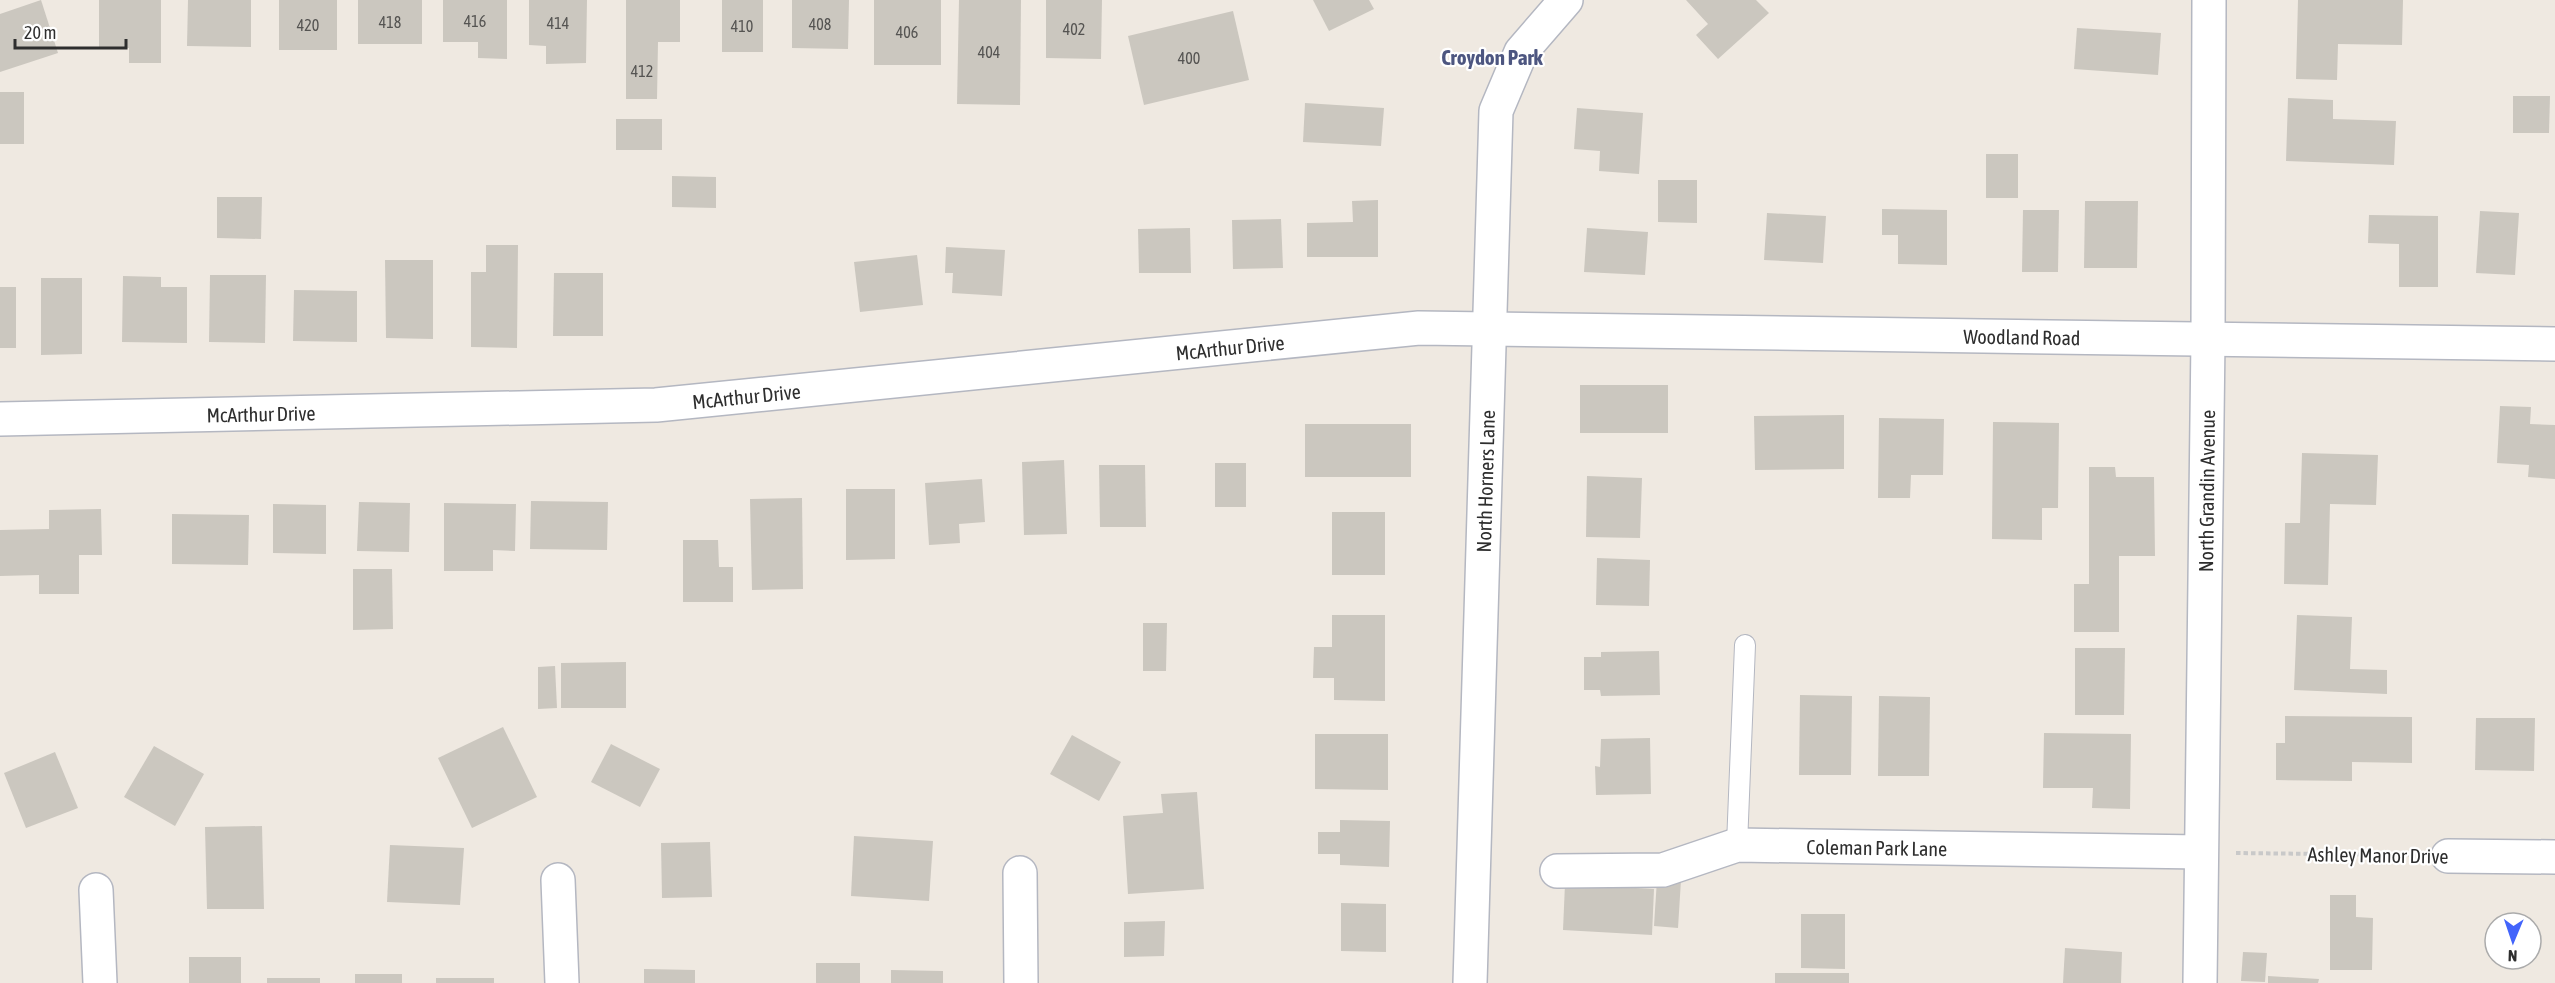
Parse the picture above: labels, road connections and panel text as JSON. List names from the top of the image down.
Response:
{
  "streets": {
    "street": [
      "Woodland Road",
      "McArthur Drive",
      "North Horners Lane",
      "North Grandin Avenue",
      "Coleman Park Lane",
      "Ashley Manor Drive"
    ]
  },
  "crossings": [
    ["Woodland Road", "McArthur Drive"],
    ["Woodland Road", "North Horners Lane"],
    ["Woodland Road", "North Grandin Avenue"],
    ["McArthur Drive", "North Horners Lane"],
    ["North Grandin Avenue", "Coleman Park Lane"],
    ["North Grandin Avenue", "Ashley Manor Drive"],
    ["Coleman Park Lane", "Ashley Manor Drive"]
  ],
  "districts": ["Croydon Park"],
  "house_numbers": [
    "416",
    "418",
    "414",
    "408",
    "420",
    "410",
    "402",
    "406",
    "404",
    "400",
    "412"
  ],
  "scale_bar": "20 m",
  "north": "bottom"
}
